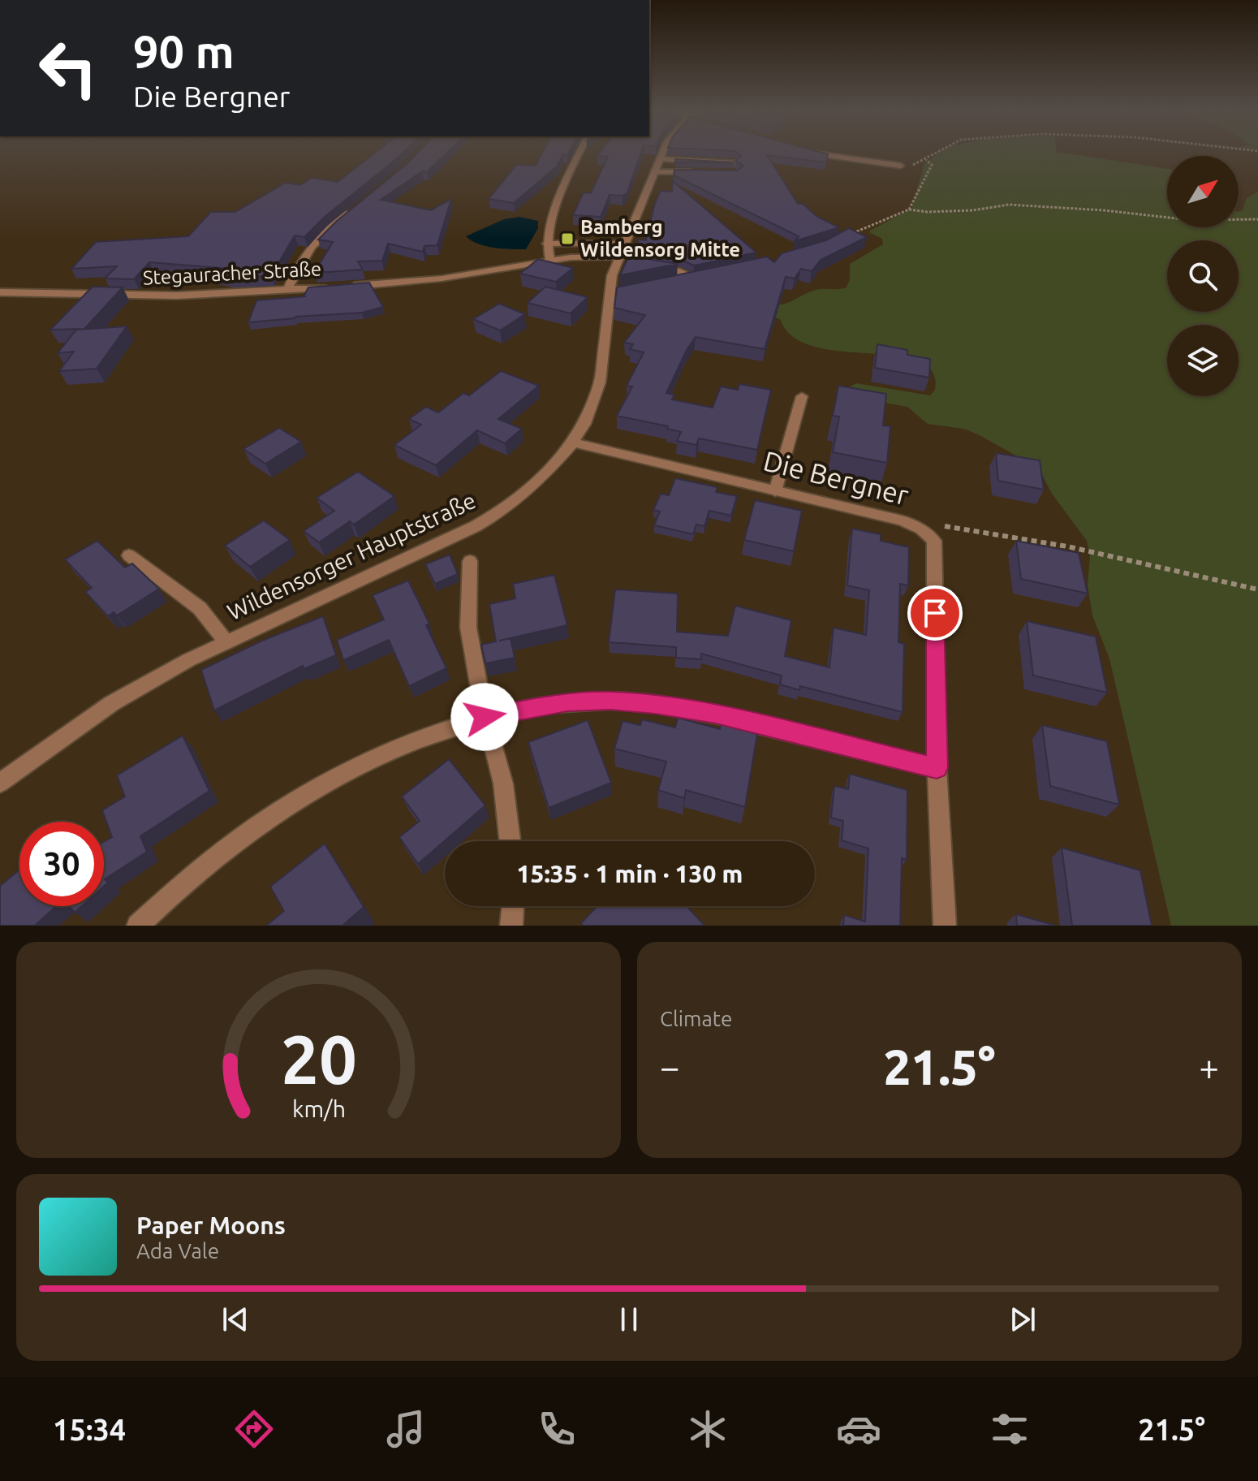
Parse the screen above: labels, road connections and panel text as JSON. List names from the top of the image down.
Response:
{
  "streets": {
    "street": ["Stegauracher Straße", "Die Bergner", "Wildensorger Hauptstraße"]
  },
  "crossings": [
    ["Stegauracher Straße", "Wildensorger Hauptstraße"],
    ["Die Bergner", "Wildensorger Hauptstraße"]
  ],
  "places": {
    "transit": ["Bamberg Wildensorg Mitte"]
  },
  "north": "top right",
  "page": {
    "turn": ["90 m", "Die Bergner"],
    "limit": "30",
    "trip": "15:35 · 1 min · 130 m",
    "tile": "Climate",
    "heat": ["−", "21.5°", "+"],
    "song": ["Paper Moons", "Ada Vale"],
    "tabs": ["15:34", "21.5°"],
    "gauge": ["20", "km/h"]
  }
}
